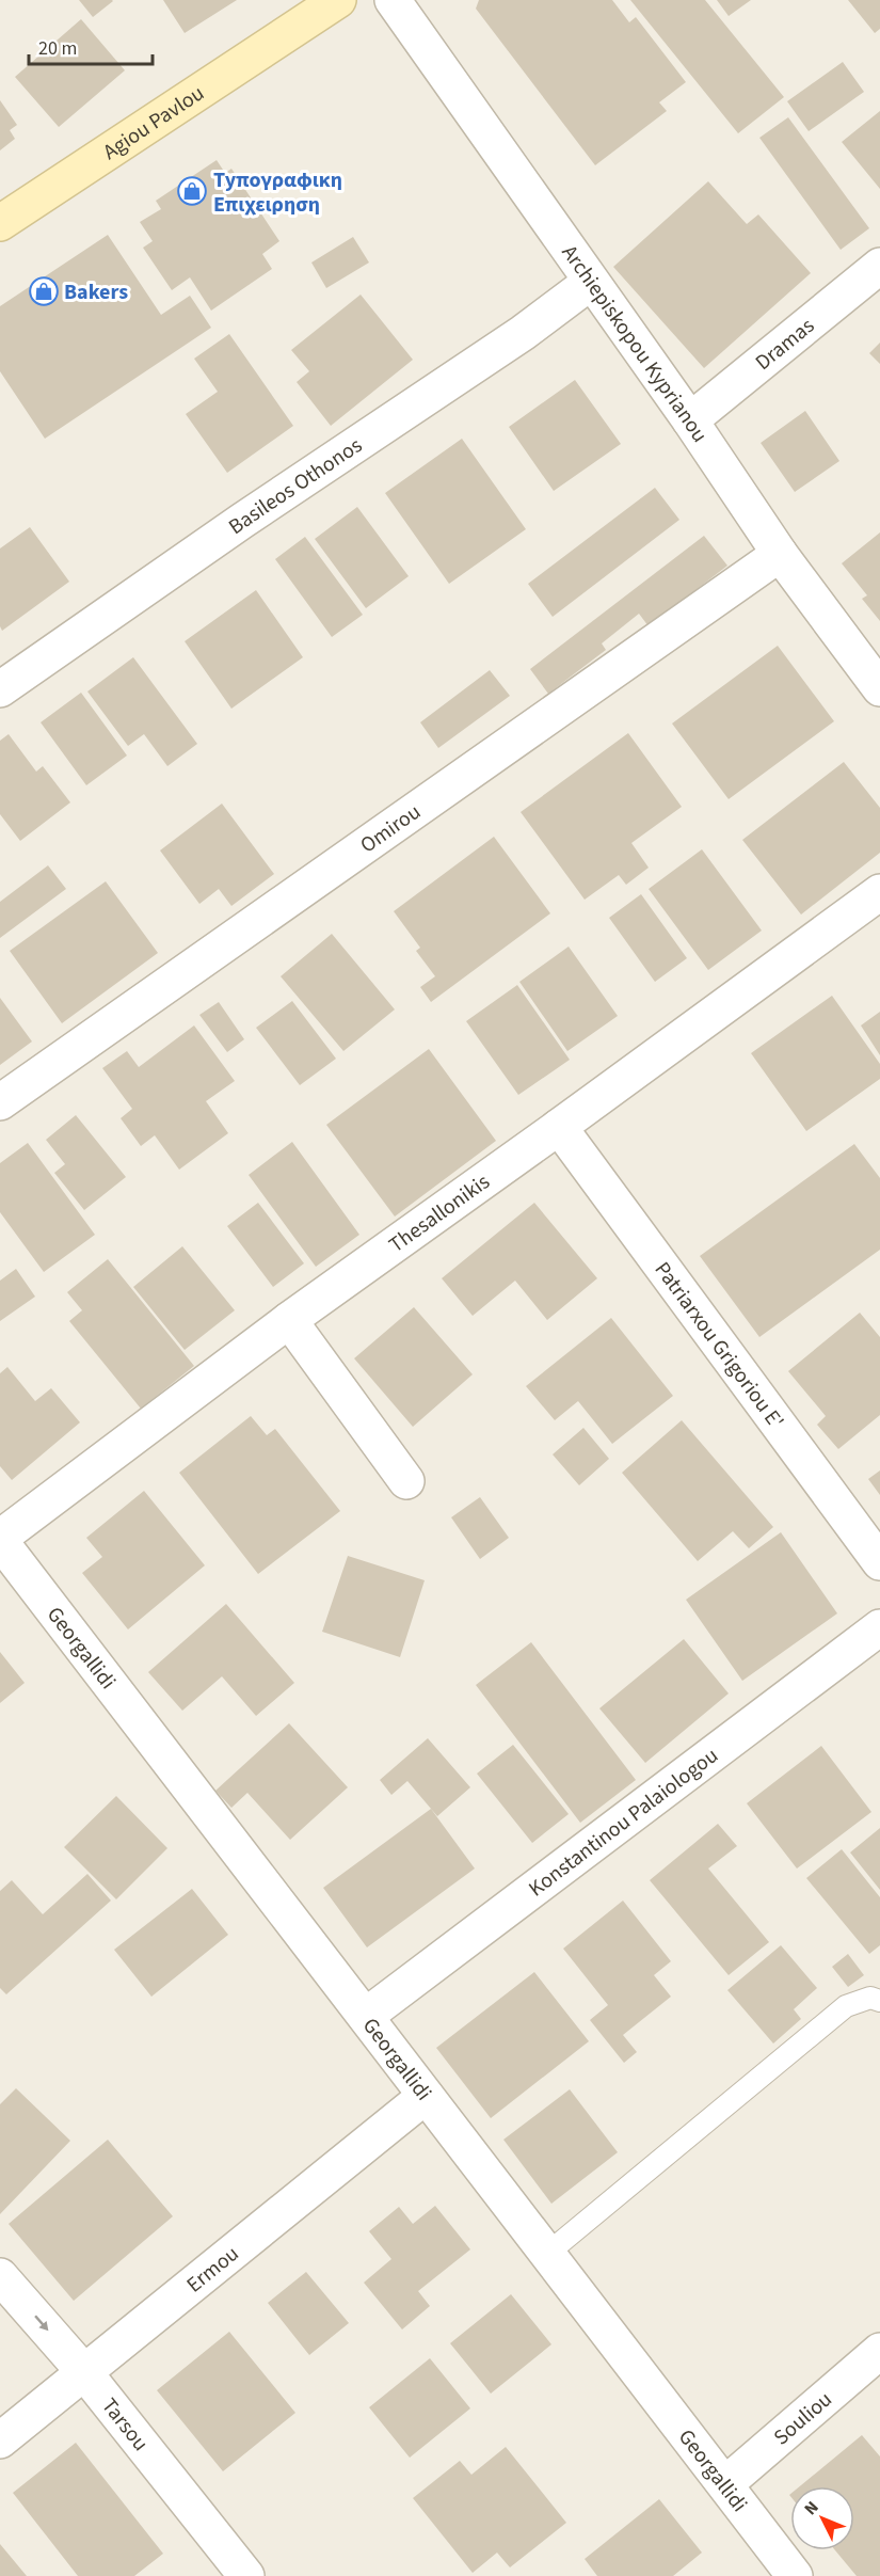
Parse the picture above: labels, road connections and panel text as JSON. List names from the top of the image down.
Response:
{
  "streets": {
    "main road": ["Agiou Pavlou"],
    "street": [
      "Dramas",
      "Archiepiskopou Kyprianou",
      "Basileos Othonos",
      "Omirou",
      "Thesallonikis",
      "Patriarxou Grigoriou E'",
      "Georgallidi",
      "Konstantinou Palaiologou",
      "Ermou",
      "Souliou",
      "Tarsou"
    ]
  },
  "crossings": [
    ["Dramas", "Archiepiskopou Kyprianou"],
    ["Archiepiskopou Kyprianou", "Basileos Othonos"],
    ["Archiepiskopou Kyprianou", "Omirou"],
    ["Thesallonikis", "Patriarxou Grigoriou E'"],
    ["Thesallonikis", "Georgallidi"],
    ["Georgallidi", "Konstantinou Palaiologou"],
    ["Georgallidi", "Ermou"],
    ["Georgallidi", "Souliou"],
    ["Ermou", "Tarsou"]
  ],
  "places": {
    "shop": ["Tyπογραφικη Επιχειρηση", "Bakers"]
  },
  "scale_bar": "20 m",
  "north": "top left"
}
